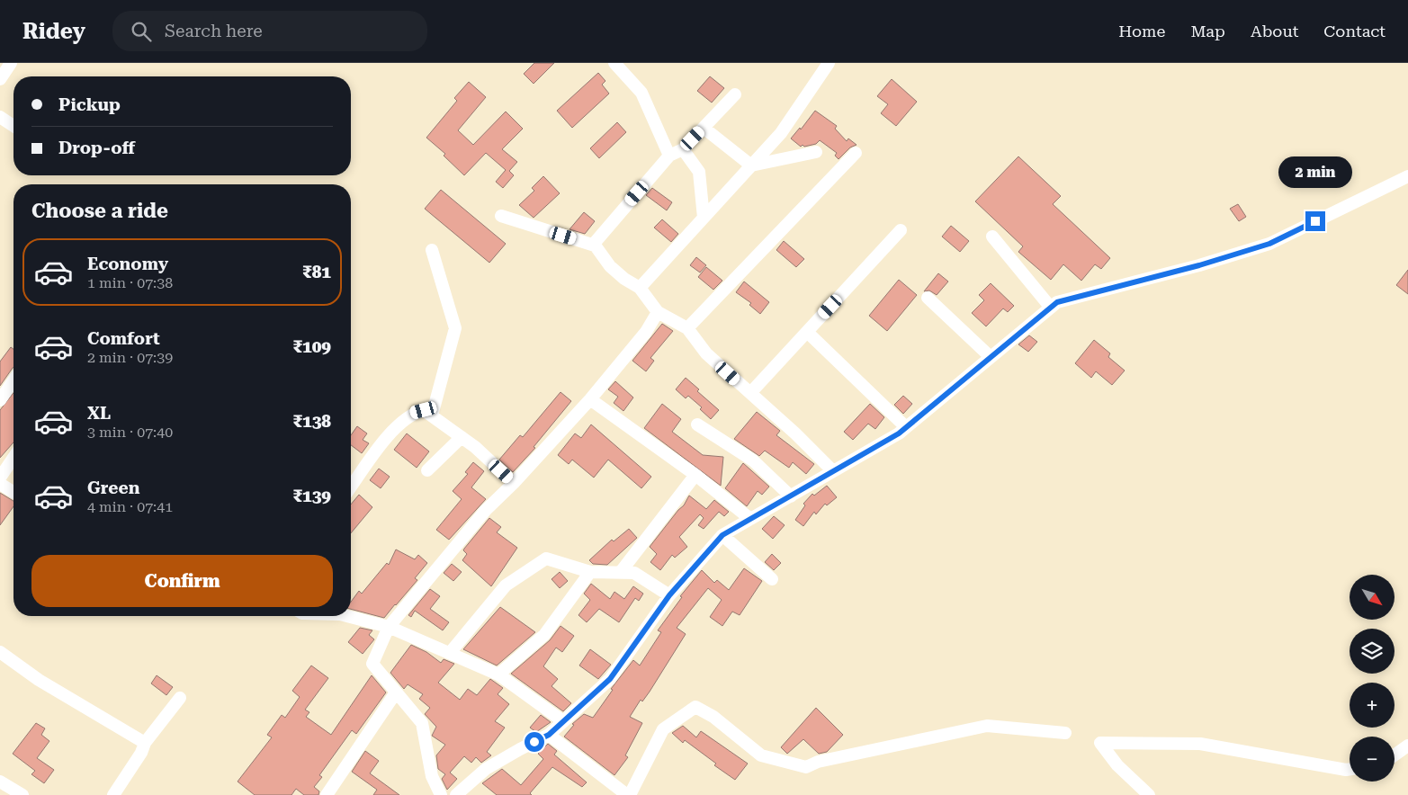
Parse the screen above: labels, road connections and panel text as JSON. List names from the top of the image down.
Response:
{
  "north": "bottom right",
  "page": {
    "header": "Ridey",
    "search": "Search here",
    "nav": [
      "Home",
      "Map",
      "About",
      "Contact"
    ],
    "banner": ["Pickup", "Drop-off"],
    "bubble": "2 min",
    "heading": "Choose a ride",
    "list": [
      {
        "name": "Economy",
        "note": "1 min · 07:38",
        "value": "₹81"
      },
      {
        "name": "Comfort",
        "note": "2 min · 07:39",
        "value": "₹109"
      },
      {
        "name": "XL",
        "note": "3 min · 07:40",
        "value": "₹138"
      },
      {
        "name": "Green",
        "note": "4 min · 07:41",
        "value": "₹139"
      }
    ],
    "buttons": "Confirm",
    "map_buttons": ["+", "−"]
  }
}
